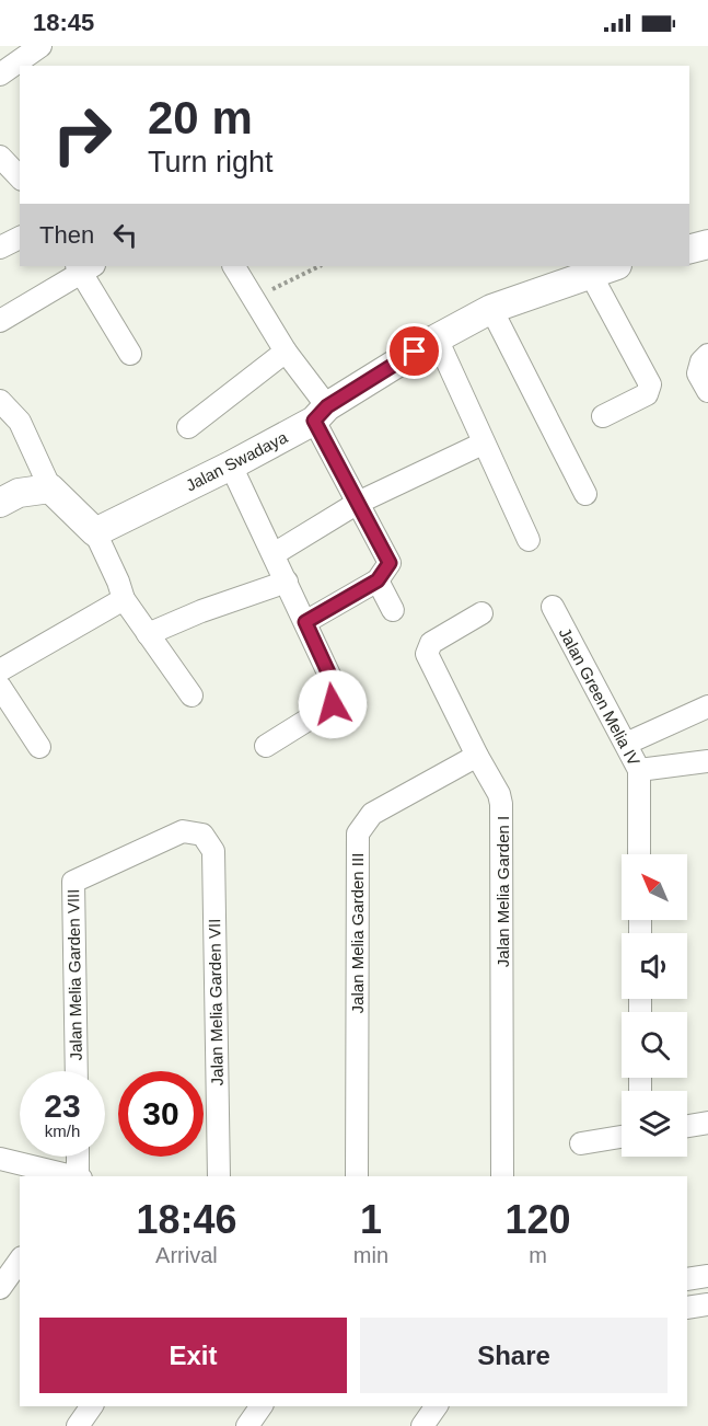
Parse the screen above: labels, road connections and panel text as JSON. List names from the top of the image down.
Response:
{
  "streets": {
    "street": [
      "Jalan Swadaya",
      "Jalan Green Melia IV",
      "Jalan Melia Garden I",
      "Jalan Melia Garden III",
      "Jalan Melia Garden VIII",
      "Jalan Melia Garden VII"
    ]
  },
  "crossings": [
    ["Jalan Melia Garden I", "Jalan Melia Garden III"],
    ["Jalan Melia Garden VIII", "Jalan Melia Garden VII"]
  ],
  "north": "top left",
  "page": {
    "status": "18:45",
    "turn": ["20 m", "Turn right"],
    "then": "Then",
    "speed": "23 km/h",
    "limit": "30",
    "eta": [
      "18:46",
      "Arrival",
      "1",
      "min",
      "120",
      "m"
    ],
    "buttons": ["Exit", "Share"]
  }
}
